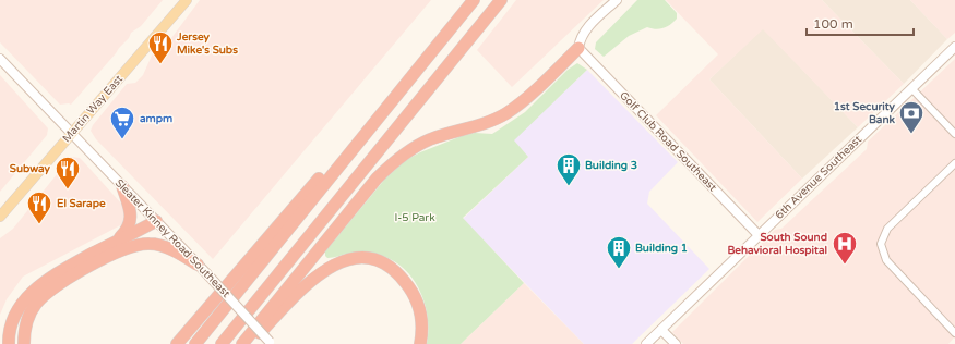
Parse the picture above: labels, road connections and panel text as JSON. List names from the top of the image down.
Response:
{
  "streets": {
    "main road": ["Martin Way East"],
    "street": ["Golf Club Road Southeast", "6th Avenue Southeast", "Sleater Kinney Road Southeast"]
  },
  "crossings": [
    ["Martin Way East", "Sleater Kinney Road Southeast"],
    ["Golf Club Road Southeast", "6th Avenue Southeast"]
  ],
  "parks": ["I-5 Park"],
  "places": {
    "restaurant": ["Jersey Mike's Subs", "Subway", "El Sarape"],
    "bank": ["1st Security Bank"],
    "supermarket": ["ampm"],
    "building": ["Building 3", "Building 1"],
    "hospital": ["South Sound Behavioral Hospital"]
  },
  "scale_bar": "100 m"
}
